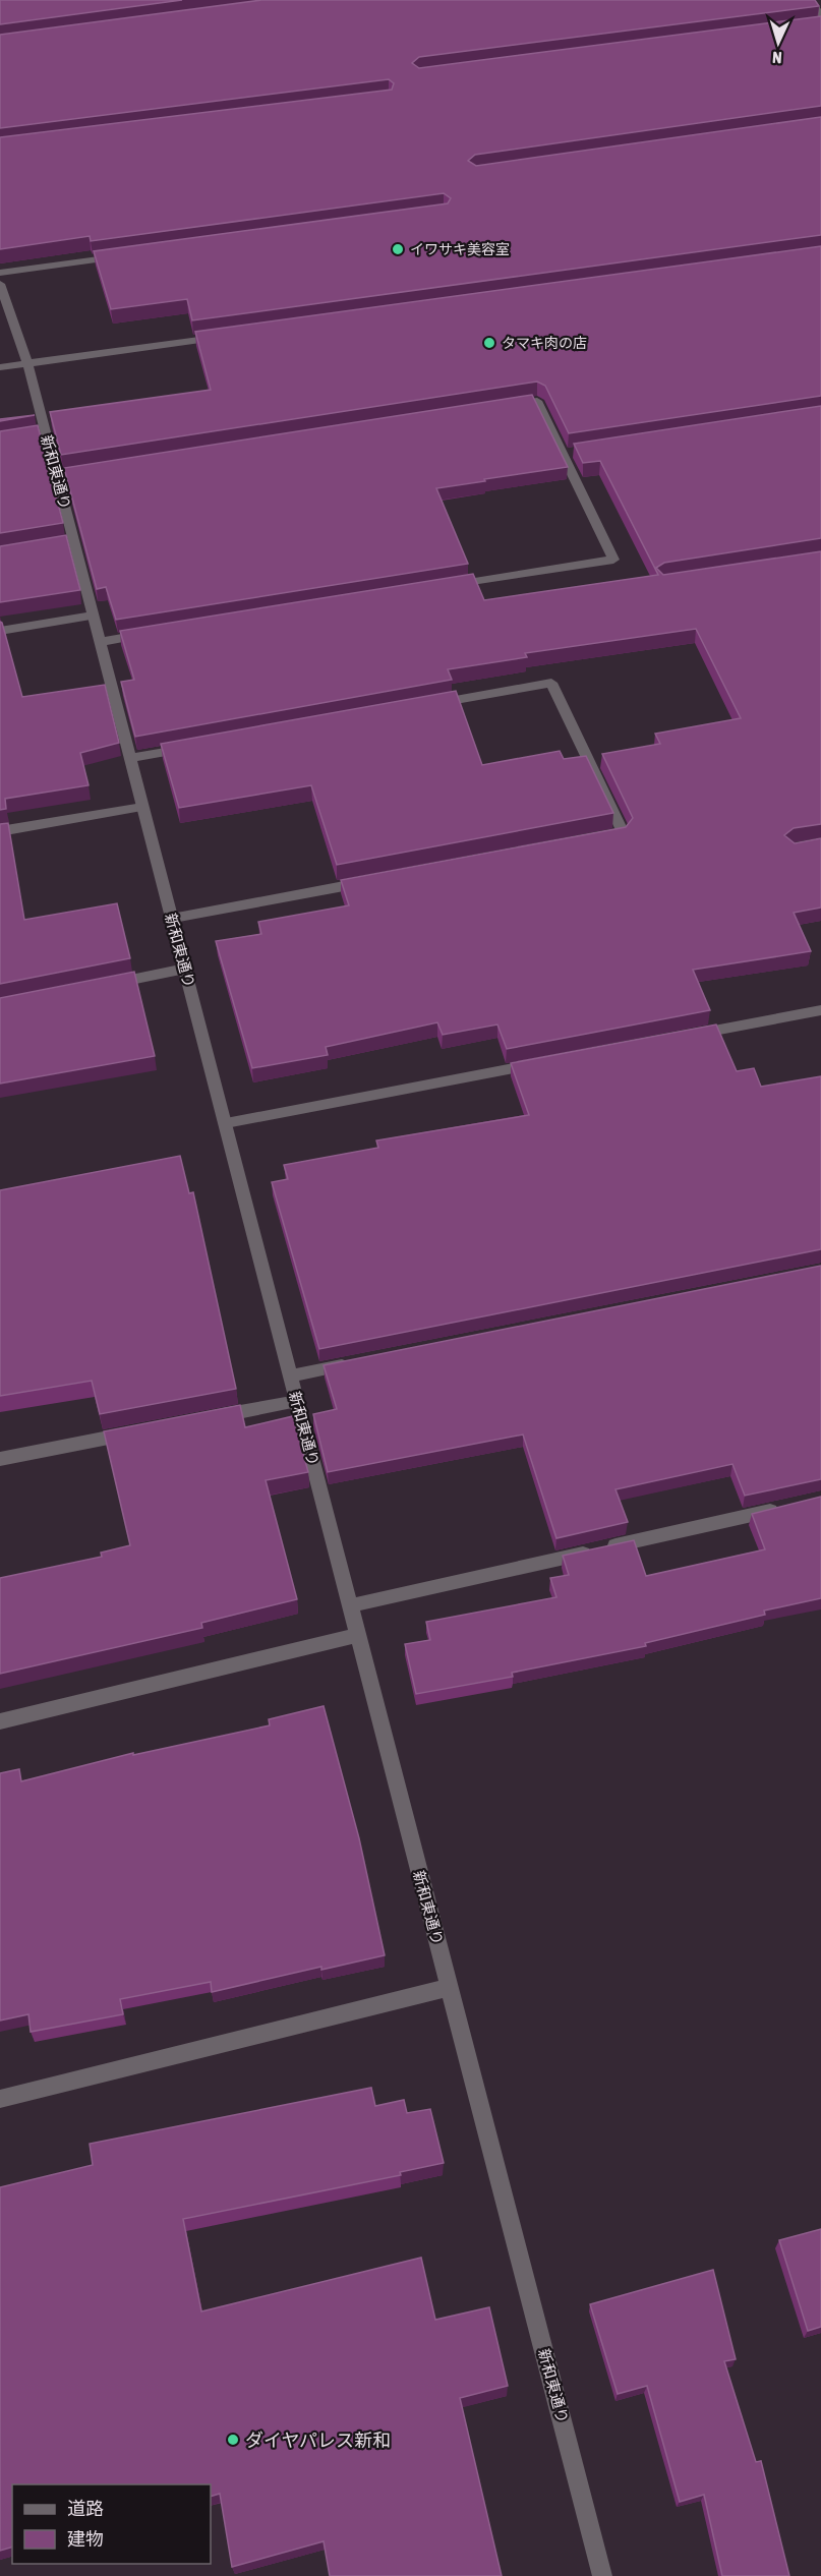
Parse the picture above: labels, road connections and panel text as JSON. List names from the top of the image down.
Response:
{
  "streets": {
    "street": ["新和東通り"]
  },
  "places": ["イワサキ美容室", "タマキ肉の店", "ダイヤパレス新和"],
  "legend": ["道路", "建物"],
  "north": "bottom"
}
